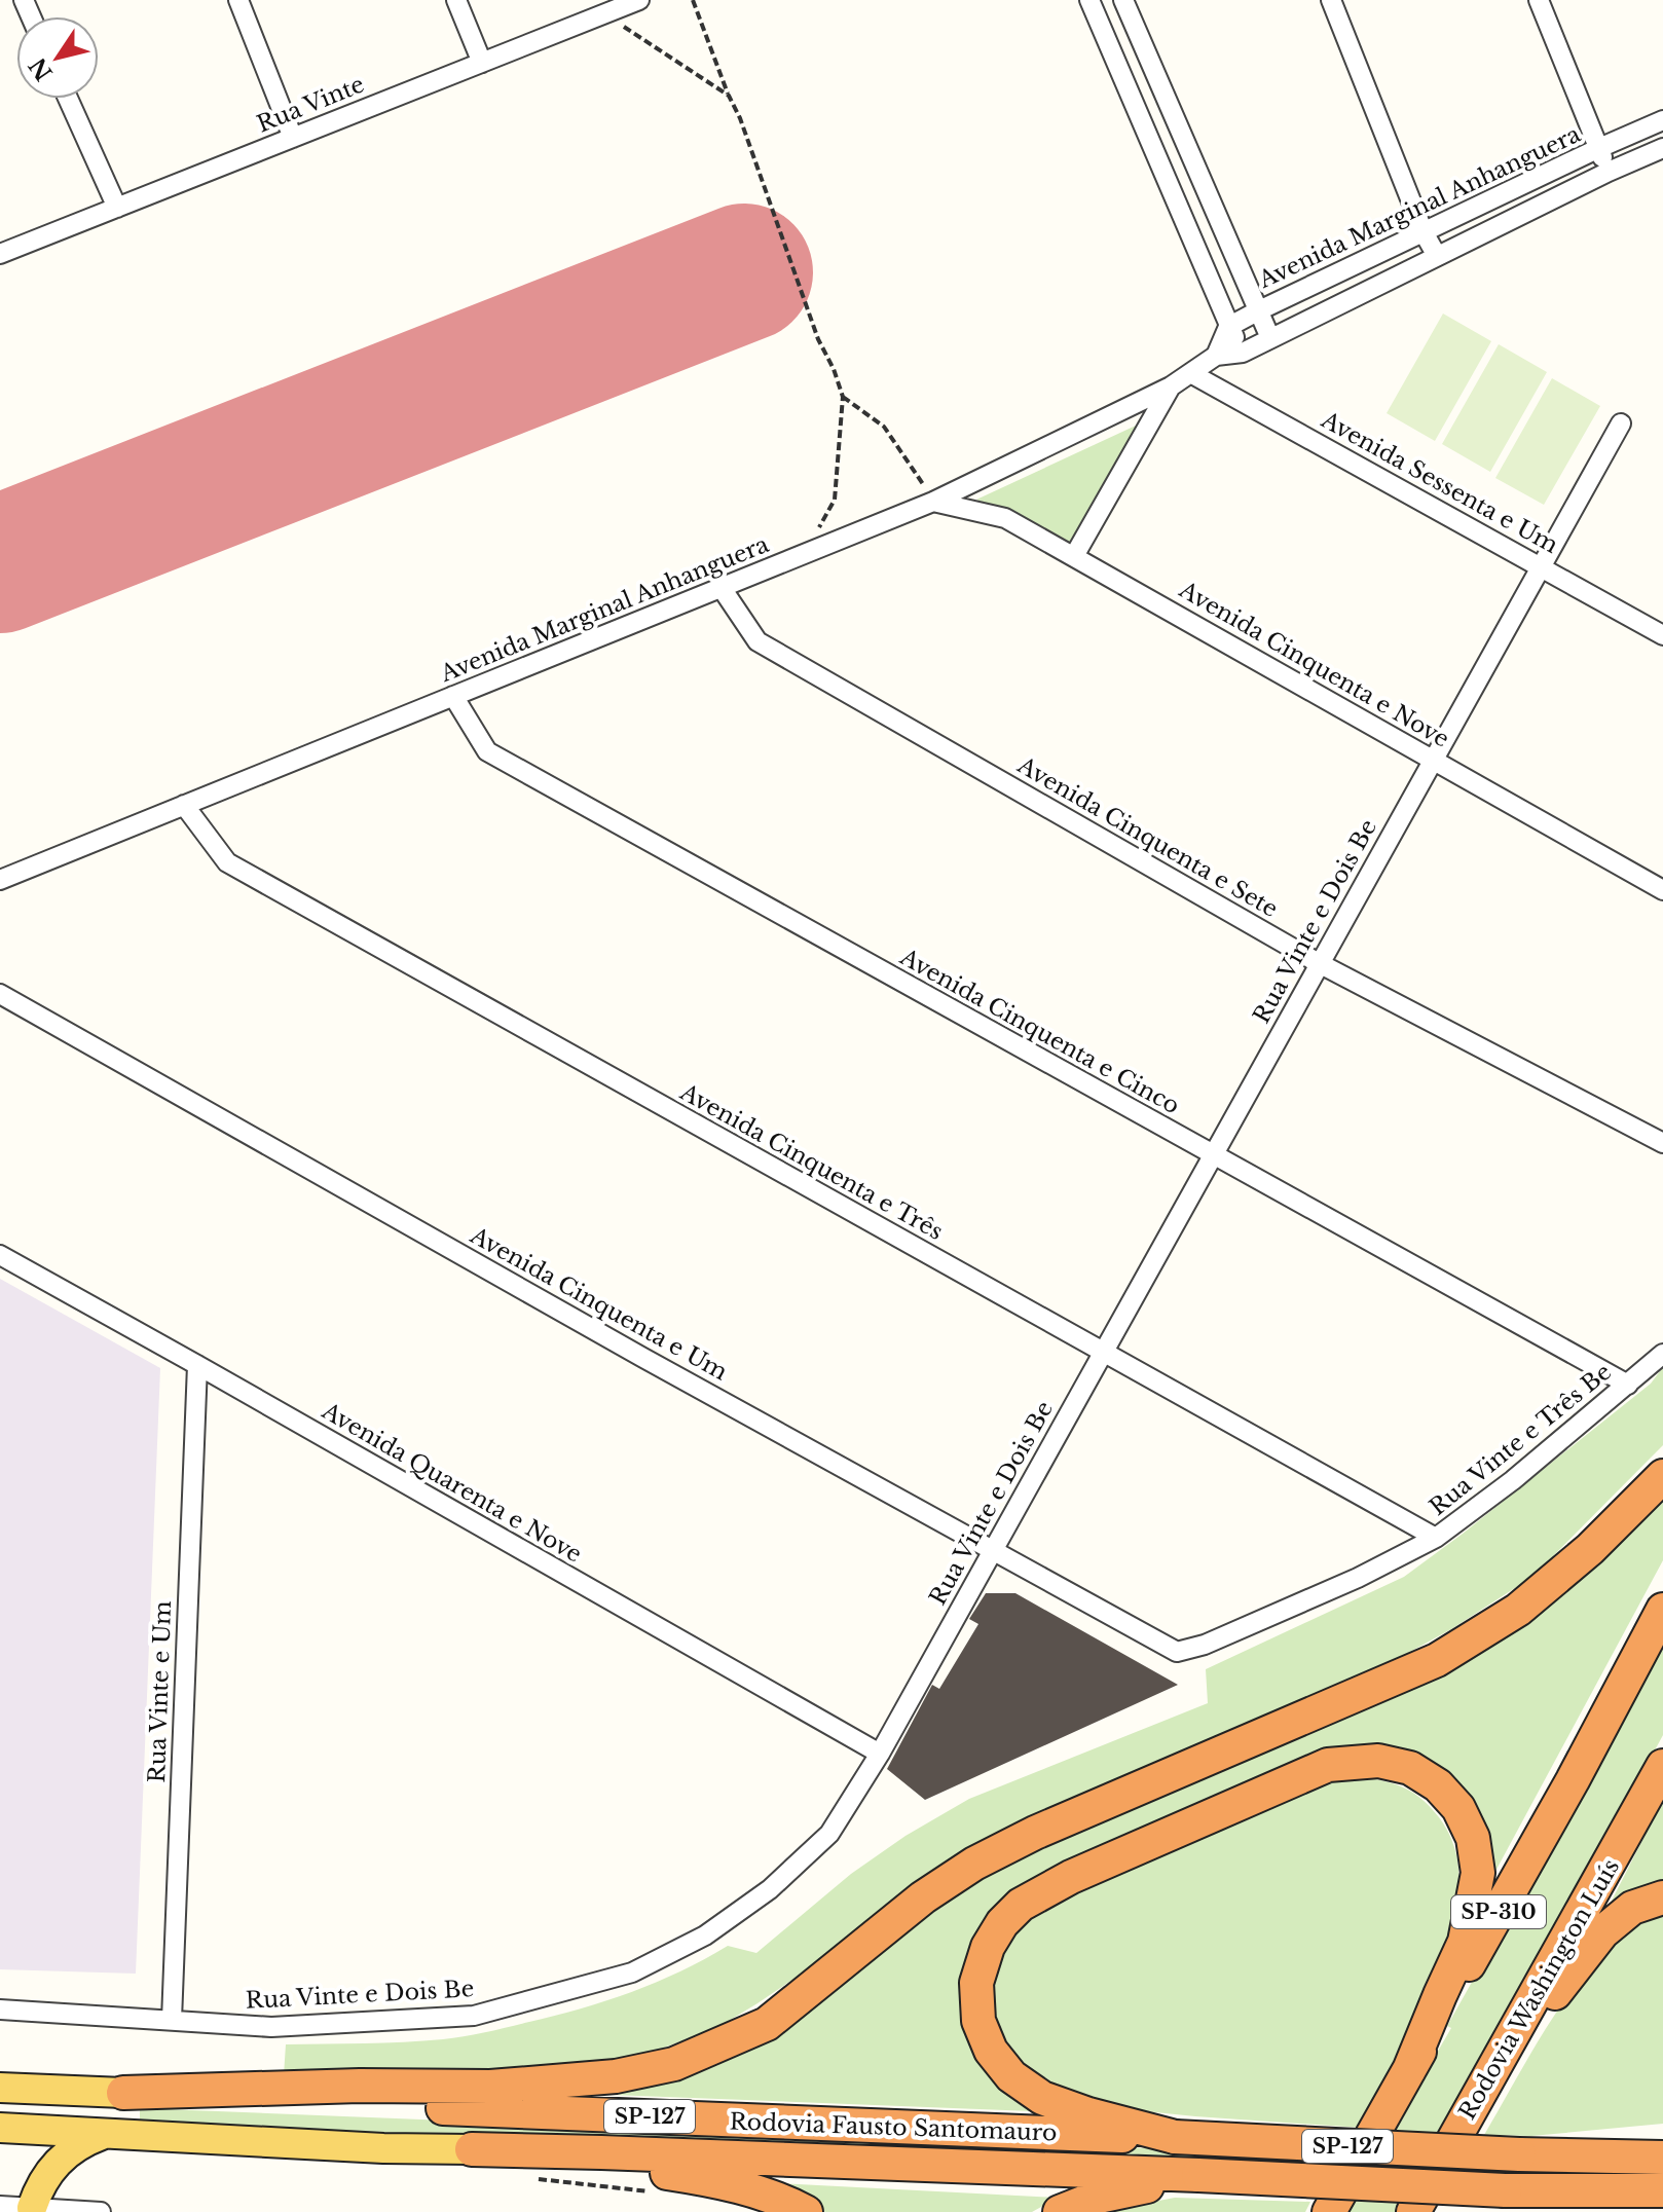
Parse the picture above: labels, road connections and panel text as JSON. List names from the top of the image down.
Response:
{
  "streets": {
    "highway": [
      "SP-310",
      "Rodovia Washington Luís",
      "SP-127",
      "Rodovia Fausto Santomauro"
    ],
    "street": [
      "Rua Vinte",
      "Avenida Marginal Anhanguera",
      "Avenida Sessenta e Um",
      "Avenida Cinquenta e Nove",
      "Avenida Cinquenta e Sete",
      "Rua Vinte e Dois Be",
      "Avenida Cinquenta e Cinco",
      "Avenida Cinquenta e Três",
      "Avenida Cinquenta e Um",
      "Rua Vinte e Três Be",
      "Avenida Quarenta e Nove",
      "Rua Vinte e Um"
    ]
  },
  "crossings": [
    ["Avenida Marginal Anhanguera", "Avenida Sessenta e Um"],
    ["Avenida Marginal Anhanguera", "Avenida Cinquenta e Nove"],
    ["Avenida Marginal Anhanguera", "Avenida Cinquenta e Sete"],
    ["Avenida Marginal Anhanguera", "Avenida Cinquenta e Cinco"],
    ["Avenida Marginal Anhanguera", "Avenida Cinquenta e Três"],
    ["Avenida Sessenta e Um", "Rua Vinte e Dois Be"],
    ["Avenida Cinquenta e Nove", "Rua Vinte e Dois Be"],
    ["Avenida Cinquenta e Sete", "Rua Vinte e Dois Be"],
    ["Rua Vinte e Dois Be", "Avenida Cinquenta e Cinco"],
    ["Rua Vinte e Dois Be", "Avenida Cinquenta e Três"],
    ["Rua Vinte e Dois Be", "Avenida Cinquenta e Um"],
    ["Rua Vinte e Dois Be", "Avenida Quarenta e Nove"],
    ["Rua Vinte e Dois Be", "Rua Vinte e Um"],
    ["Avenida Cinquenta e Cinco", "Rua Vinte e Três Be"],
    ["Avenida Cinquenta e Três", "Rua Vinte e Três Be"],
    ["Avenida Cinquenta e Um", "Rua Vinte e Três Be"],
    ["Avenida Quarenta e Nove", "Rua Vinte e Um"]
  ],
  "north": "bottom left"
}
